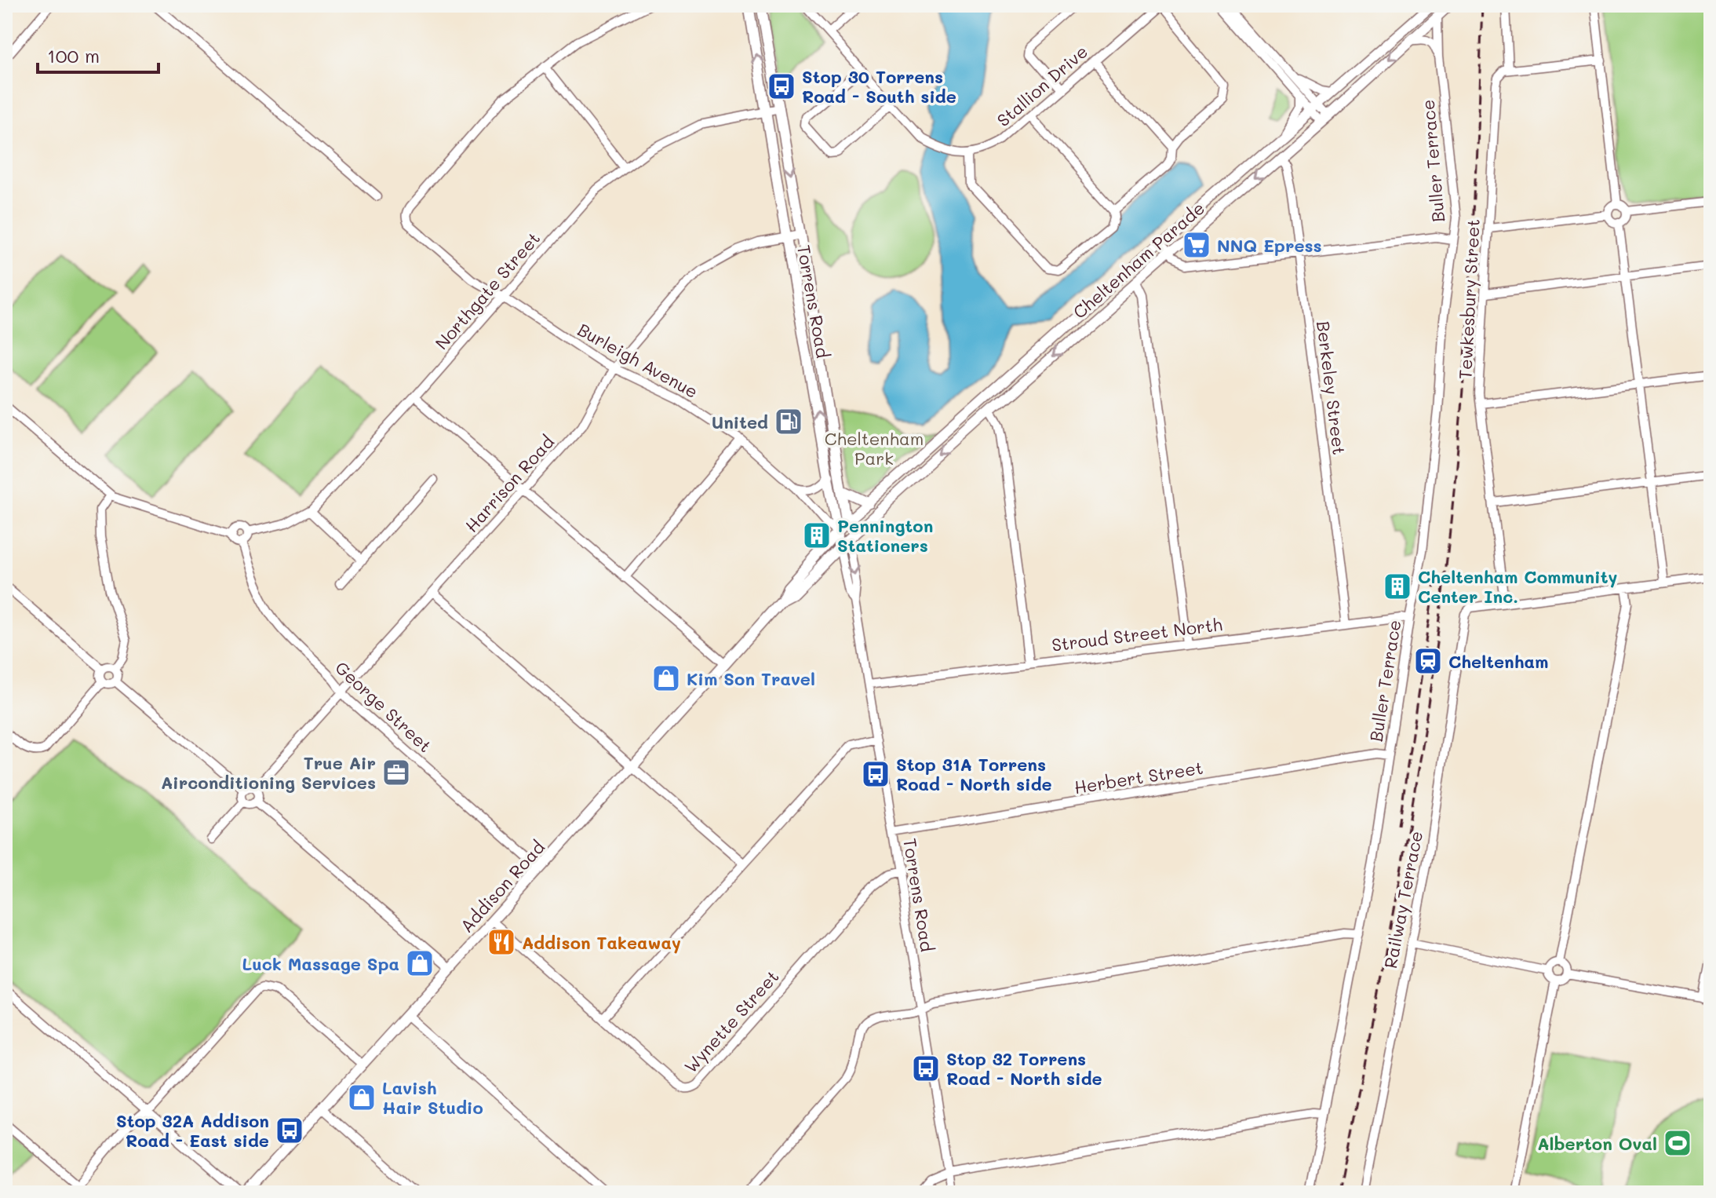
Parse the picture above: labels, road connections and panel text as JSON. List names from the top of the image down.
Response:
{
  "streets": {
    "main road": ["Cheltenham Parade", "Torrens Road", "Addison Road"],
    "street": [
      "Stallion Drive",
      "Buller Terrace",
      "Northgate Street",
      "Tewkesbury Street",
      "Burleigh Avenue",
      "Berkeley Street",
      "Harrison Road",
      "Stroud Street North",
      "George Street",
      "Herbert Street",
      "Railway Terrace",
      "Wynette Street"
    ]
  },
  "crossings": [
    ["Buller Terrace", "Cheltenham Parade"],
    ["Buller Terrace", "Stroud Street North"],
    ["Buller Terrace", "Herbert Street"],
    ["Cheltenham Parade", "Torrens Road"],
    ["Cheltenham Parade", "Burleigh Avenue"],
    ["Cheltenham Parade", "Berkeley Street"],
    ["Cheltenham Parade", "Addison Road"],
    ["Northgate Street", "Torrens Road"],
    ["Northgate Street", "Burleigh Avenue"],
    ["Northgate Street", "George Street"],
    ["Tewkesbury Street", "Railway Terrace"],
    ["Torrens Road", "Burleigh Avenue"],
    ["Torrens Road", "Harrison Road"],
    ["Torrens Road", "Stroud Street North"],
    ["Torrens Road", "Herbert Street"],
    ["Torrens Road", "Addison Road"],
    ["Torrens Road", "Wynette Street"],
    ["Burleigh Avenue", "Harrison Road"],
    ["Burleigh Avenue", "Addison Road"],
    ["Berkeley Street", "Stroud Street North"],
    ["Harrison Road", "George Street"],
    ["George Street", "Addison Road"],
    ["Addison Road", "Wynette Street"]
  ],
  "parks": ["Cheltenham Park"],
  "places": {
    "bus stop": [
      "Stop 30 Torrens Road - South side",
      "Stop 31A Torrens Road - North side",
      "Stop 32 Torrens Road - North side",
      "Stop 32A Addison Road - East side"
    ],
    "supermarket": ["NNQ Epress"],
    "fuel station": ["United"],
    "building": ["Pennington Stationers", "Cheltenham Community Center Inc."],
    "station": ["Cheltenham"],
    "shop": ["Kim Son Travel", "Luck Massage Spa", "Lavish Hair Studio"],
    "office": ["True Air Airconditioning Services"],
    "restaurant": ["Addison Takeaway"],
    "sports": ["Alberton Oval"]
  },
  "scale_bar": "100 m"
}
